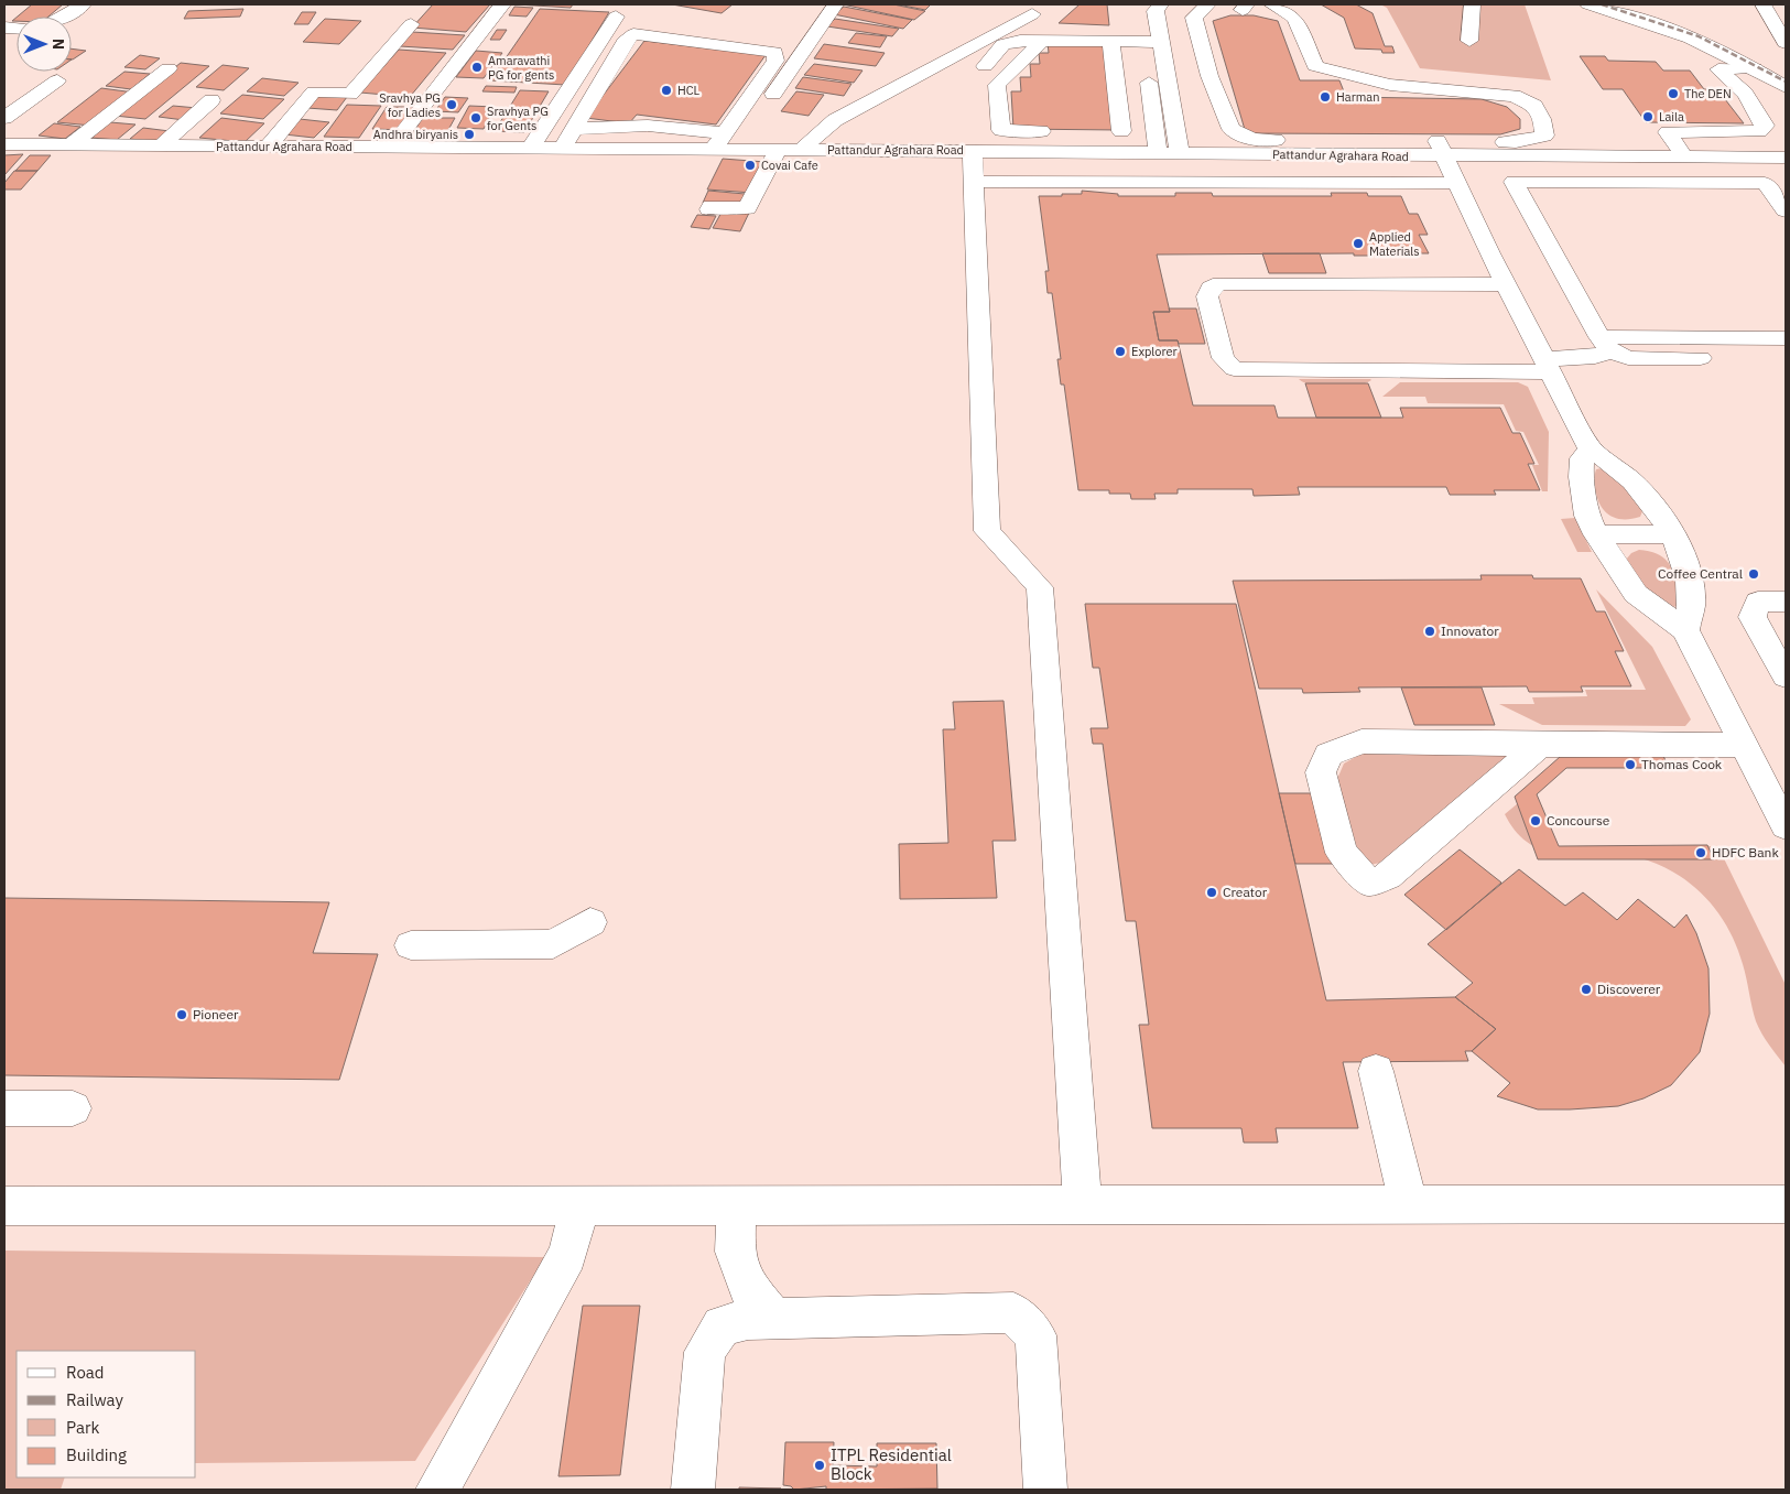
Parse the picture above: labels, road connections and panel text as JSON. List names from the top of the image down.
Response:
{
  "streets": {
    "street": ["Pattandur Agrahara Road"]
  },
  "places": [
    "Amaravathi PG for gents",
    "HCL",
    "The DEN",
    "Harman",
    "Sravhya PG for Ladies",
    "Laila",
    "Sravhya PG for Gents",
    "Andhra biryanis",
    "Covai Cafe",
    "Applied Materials",
    "Explorer",
    "Coffee Central",
    "Innovator",
    "Thomas Cook",
    "Concourse",
    "HDFC Bank",
    "Creator",
    "Discoverer",
    "Pioneer",
    "ITPL Residential Block"
  ],
  "legend": [
    "Road",
    "Railway",
    "Park",
    "Building"
  ],
  "north": "right"
}
